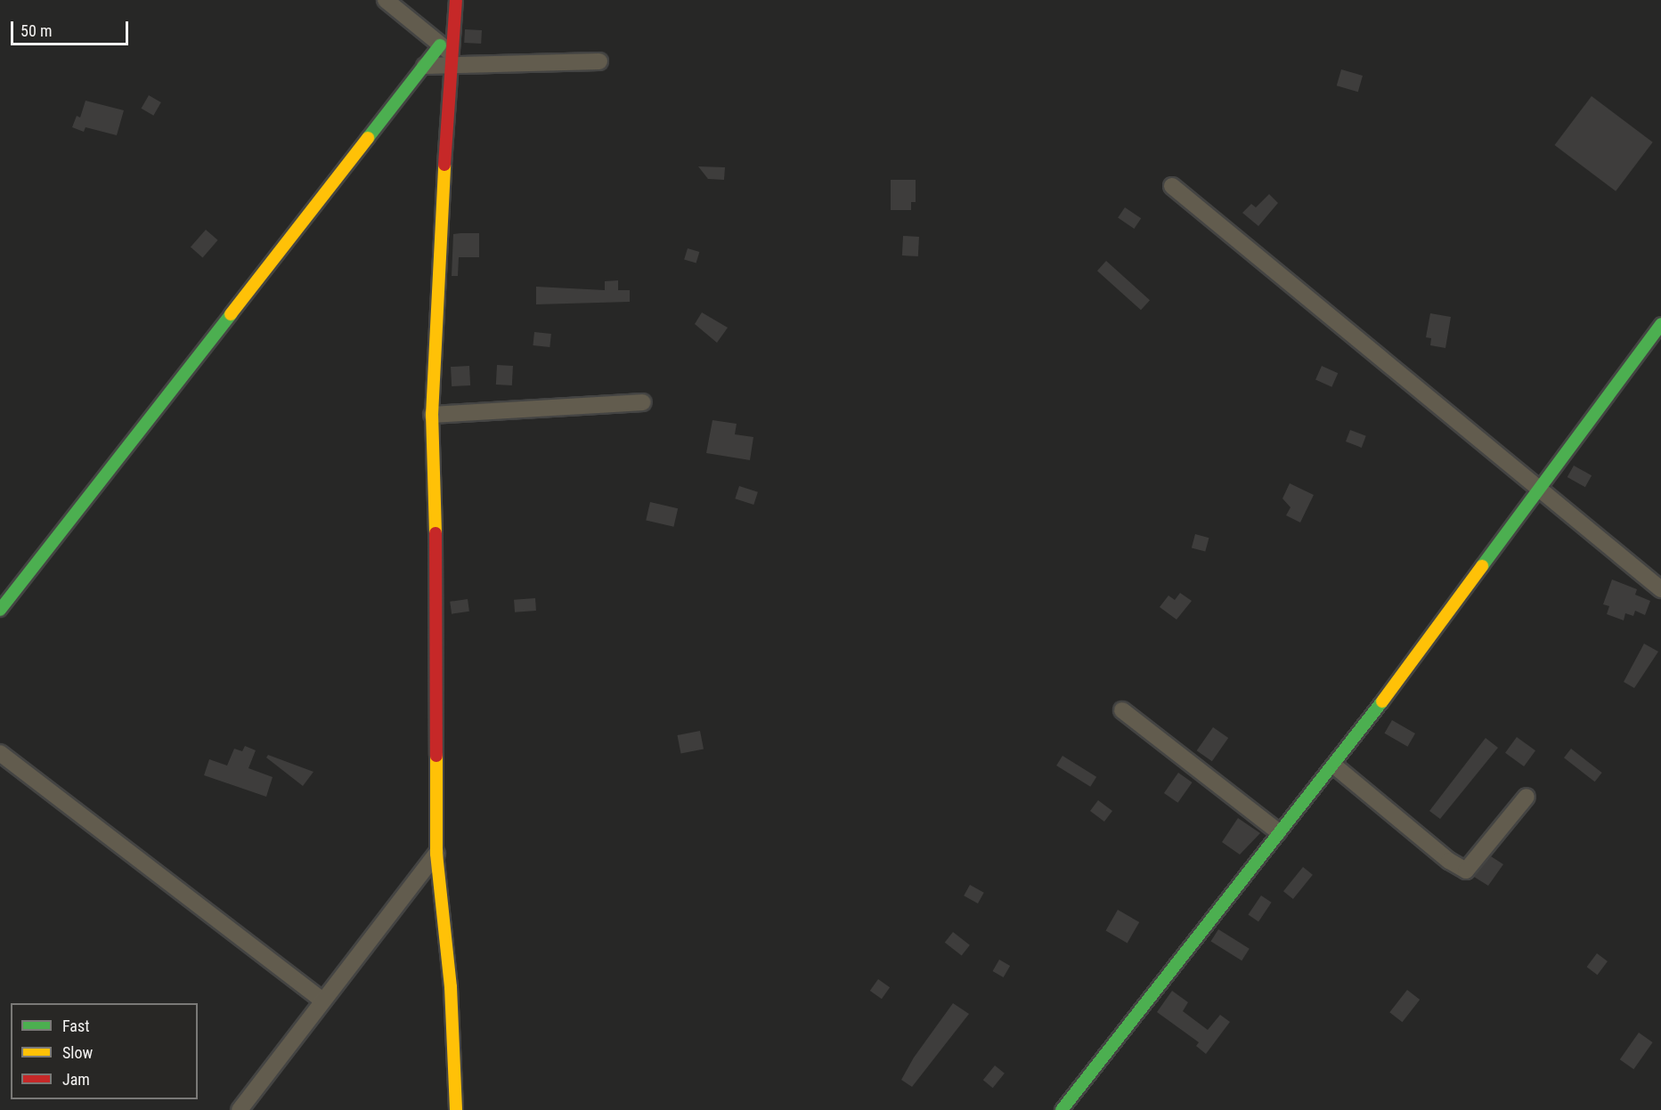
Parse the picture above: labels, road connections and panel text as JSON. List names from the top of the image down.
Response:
{
  "legend": ["Fast", "Slow", "Jam"],
  "scale_bar": "50 m"
}
